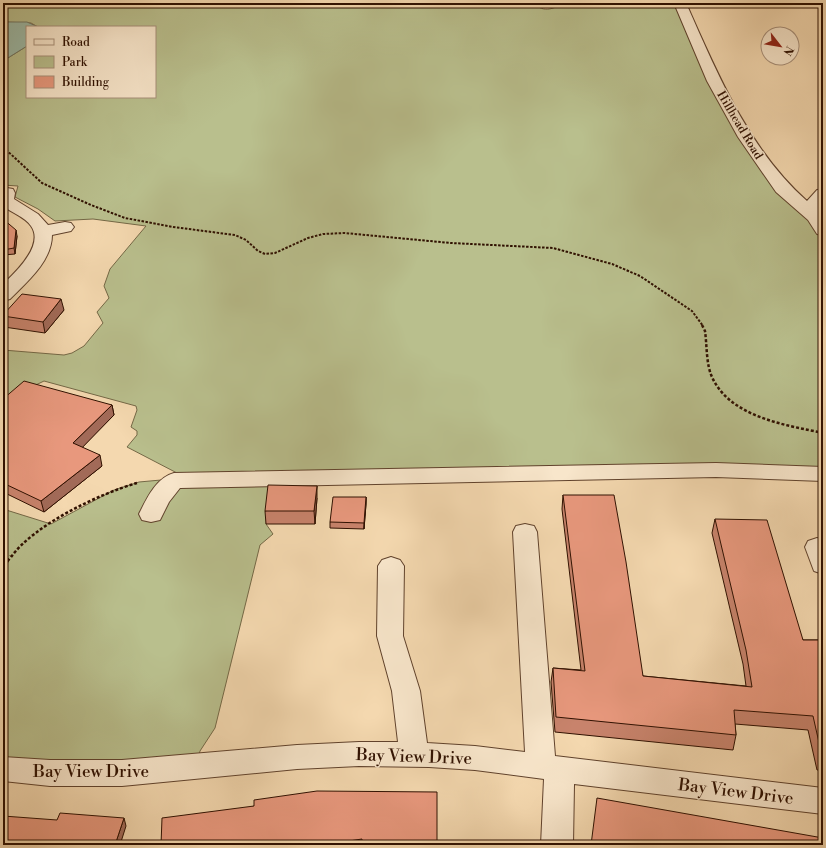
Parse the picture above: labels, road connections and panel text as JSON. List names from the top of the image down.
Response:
{
  "streets": {
    "street": ["Hillhead Road", "Bay View Drive"]
  },
  "legend": ["Road", "Park", "Building"],
  "north": "bottom right"
}
